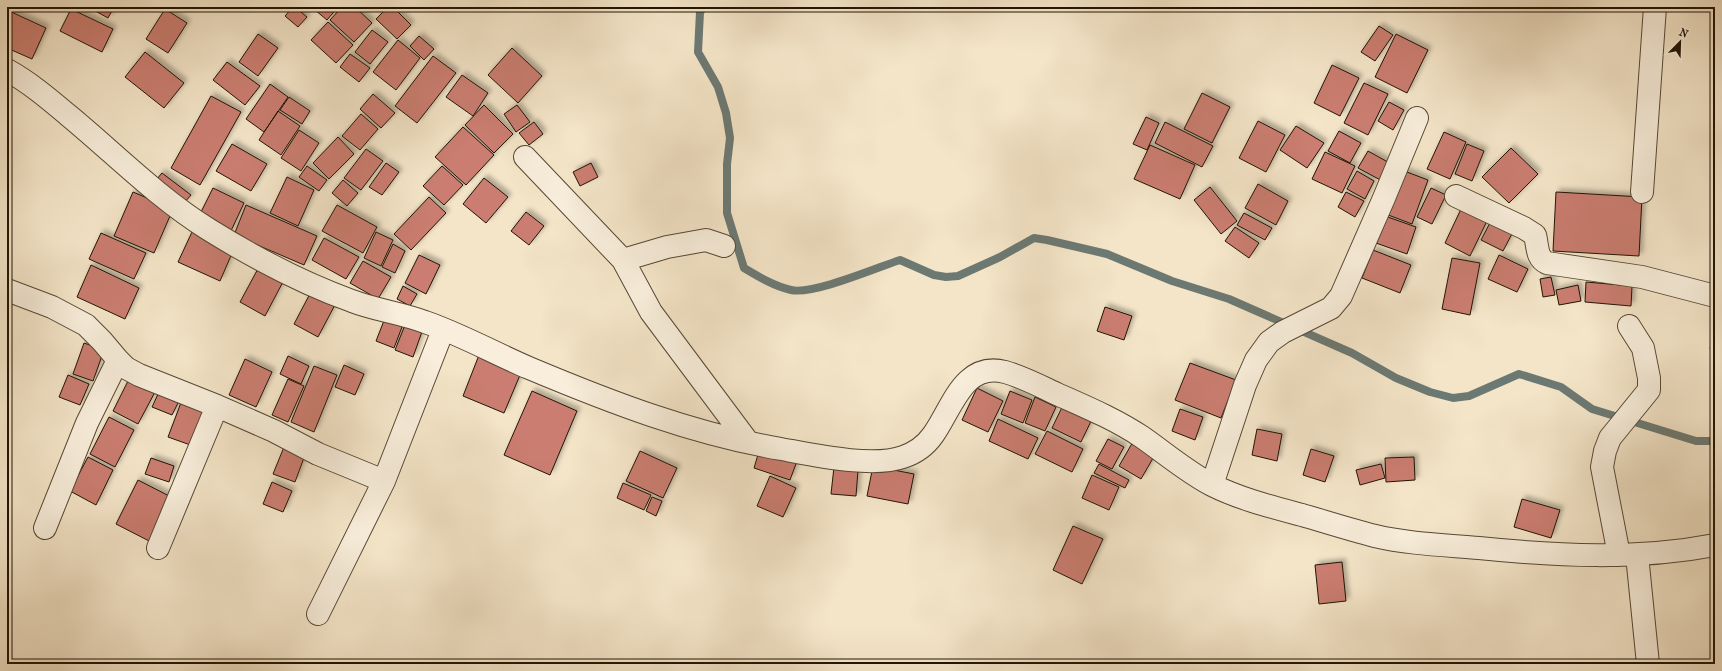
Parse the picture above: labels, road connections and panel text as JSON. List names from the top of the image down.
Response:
{
  "north": "top right"
}
